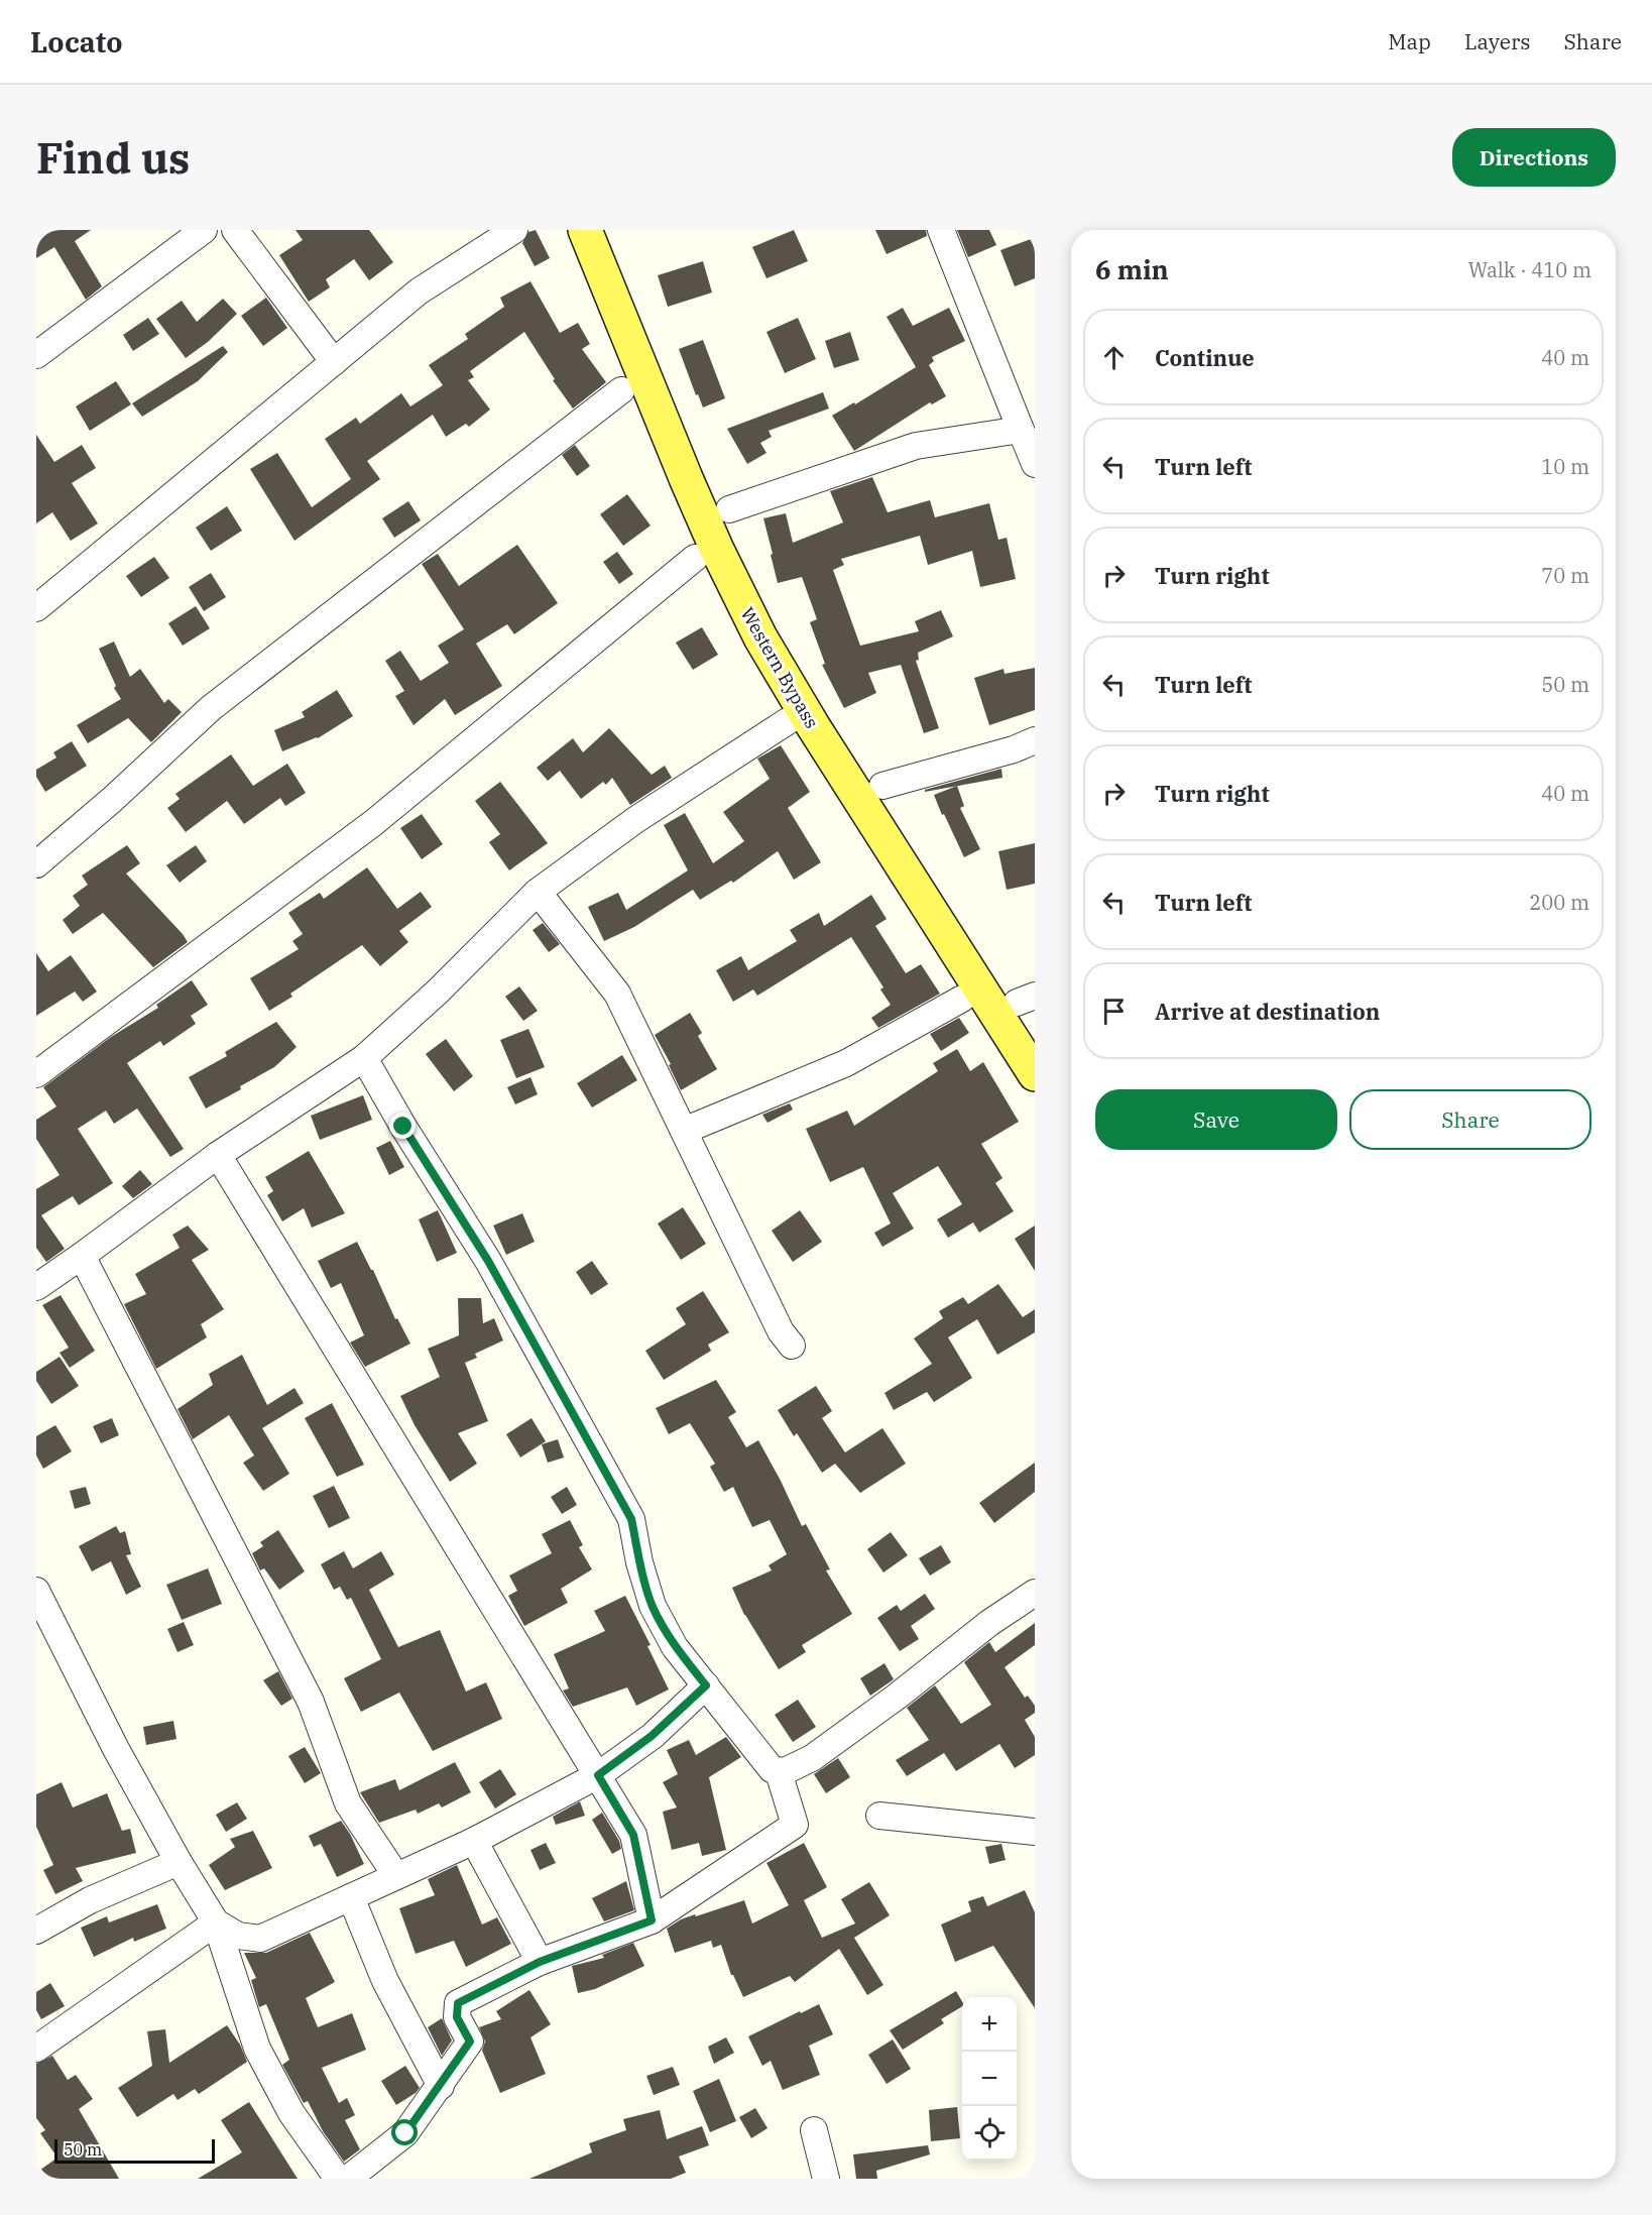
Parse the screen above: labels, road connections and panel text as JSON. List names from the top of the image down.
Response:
{
  "streets": {
    "main road": ["Western Bypass"]
  },
  "scale_bar": "50 m",
  "page": {
    "header": "Locato",
    "nav": ["Map", "Layers", "Share"],
    "buttons": [
      "Directions",
      ["Save", "Share"]
    ],
    "title": "Find us",
    "heading": ["6 min", "Walk · 410 m"],
    "list": [
      ["Continue", "40 m"],
      ["Turn left", "10 m"],
      ["Turn right", "70 m"],
      ["Turn left", "50 m"],
      ["Turn right", "40 m"],
      ["Turn left", "200 m"],
      "Arrive at destination"
    ],
    "map_buttons": ["+", "−"],
    "scale": "50 m"
  }
}
